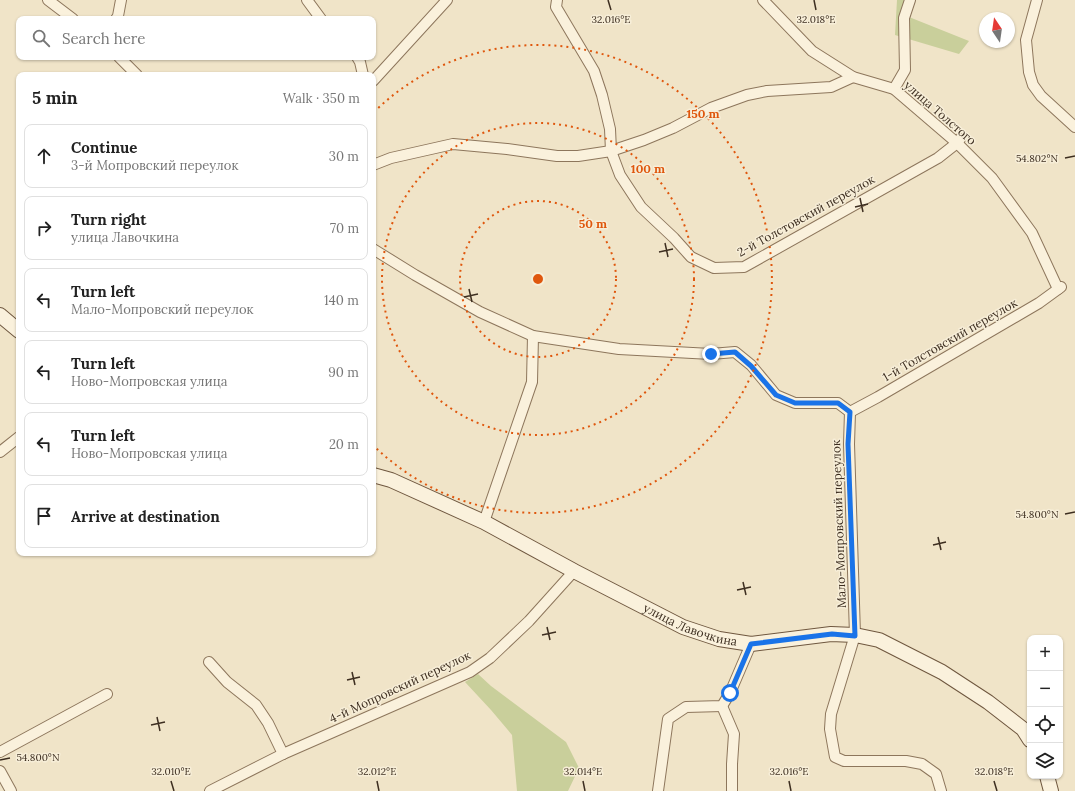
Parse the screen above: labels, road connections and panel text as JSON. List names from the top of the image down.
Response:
{
  "streets": {
    "main road": ["улица Лавочкина"],
    "street": [
      "улица Толстого",
      "2-й Толстовский переулок",
      "1-й Толстовский переулок",
      "Мало-Мопровский переулок",
      "4-й Мопровский переулок"
    ]
  },
  "crossings": [
    ["улица Толстого", "2-й Толстовский переулок"],
    ["улица Толстого", "1-й Толстовский переулок"],
    ["1-й Толстовский переулок", "Мало-Мопровский переулок"],
    ["Мало-Мопровский переулок", "улица Лавочкина"],
    ["улица Лавочкина", "4-й Мопровский переулок"]
  ],
  "north": "top",
  "page": {
    "search": "Search here",
    "heading": ["5 min", "Walk · 350 m"],
    "list": [
      ["Continue", "3-й Мопровский переулок", "30 m"],
      ["Turn right", "улица Лавочкина", "70 m"],
      ["Turn left", "Мало-Мопровский переулок", "140 m"],
      ["Turn left", "Ново-Мопровская улица", "90 m"],
      ["Turn left", "Ново-Мопровская улица", "20 m"],
      "Arrive at destination"
    ],
    "map_buttons": ["+", "−"]
  },
  "coordinates": [
    "32.016°E",
    "32.018°E",
    "54.802°N",
    "54.800°N",
    "32.010°E",
    "32.012°E",
    "32.014°E"
  ],
  "rings": ["150 m", "100 m", "50 m"]
}
